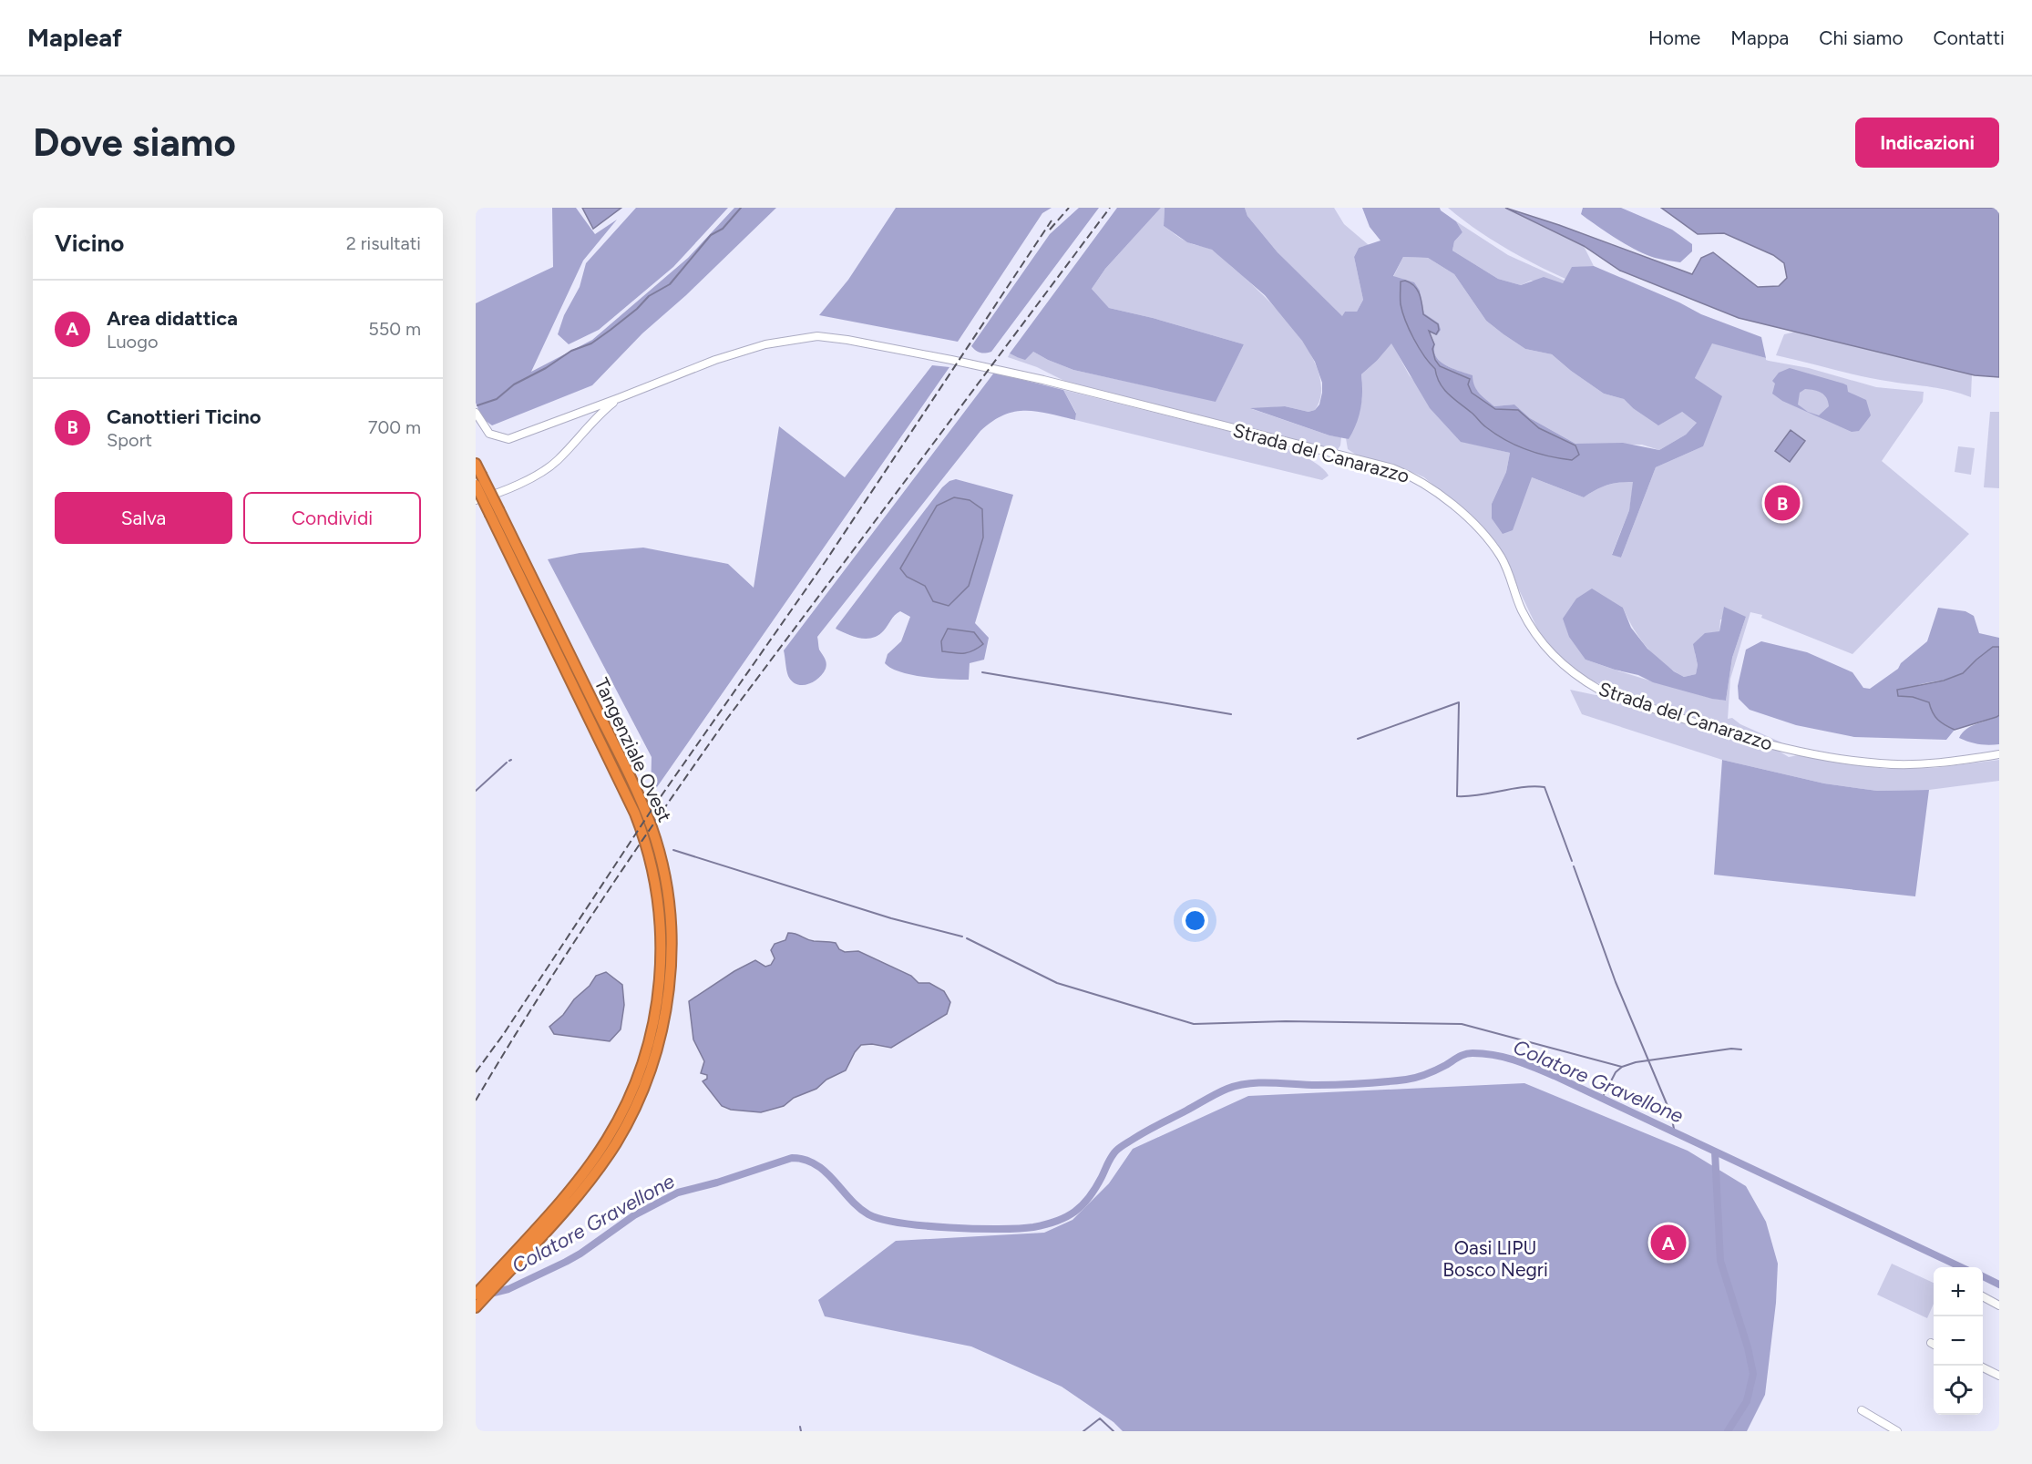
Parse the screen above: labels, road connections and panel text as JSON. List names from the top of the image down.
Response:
{
  "streets": {
    "highway": ["Tangenziale Ovest"],
    "street": ["Strada del Canarazzo"]
  },
  "water": ["Colatore Gravellone"],
  "parks": ["Oasi LIPU Bosco Negri"],
  "page": {
    "header": "Mapleaf",
    "nav": [
      "Home",
      "Mappa",
      "Chi siamo",
      "Contatti"
    ],
    "buttons": [
      "Indicazioni",
      ["Salva", "Condividi"]
    ],
    "title": "Dove siamo",
    "heading": ["Vicino", "2 risultati"],
    "list": [
      {
        "mark": "A",
        "name": "Area didattica",
        "note": "Luogo",
        "value": "550 m"
      },
      {
        "mark": "B",
        "name": "Canottieri Ticino",
        "note": "Sport",
        "value": "700 m"
      }
    ],
    "pins": ["B", "A"],
    "map_buttons": ["+", "−"]
  }
}
